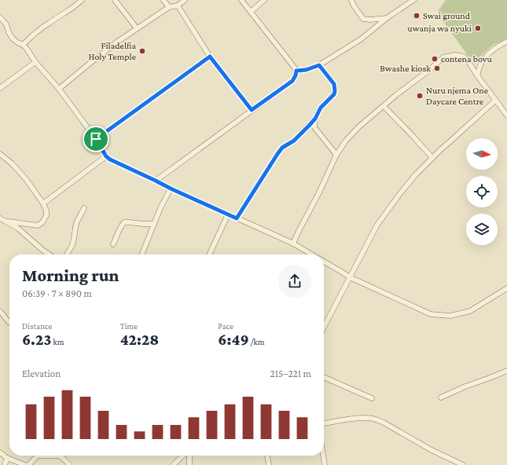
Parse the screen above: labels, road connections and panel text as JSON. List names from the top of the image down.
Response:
{
  "places": [
    "Swai ground",
    "uwanja wa nyuki",
    "Filadelfia Holy Temple",
    "contena bovu",
    "Bwashe kiosk",
    "Nuru njema One Daycare Centre"
  ],
  "north": "right",
  "page": {
    "heading": ["Morning run", "06:39 · 7 × 890 m"],
    "stats": [
      ["Distance", "6.23 km"],
      ["Time", "42:28"],
      ["Pace", "6:49 /km"]
    ],
    "chart": ["Elevation", "215–221 m"]
  }
}
